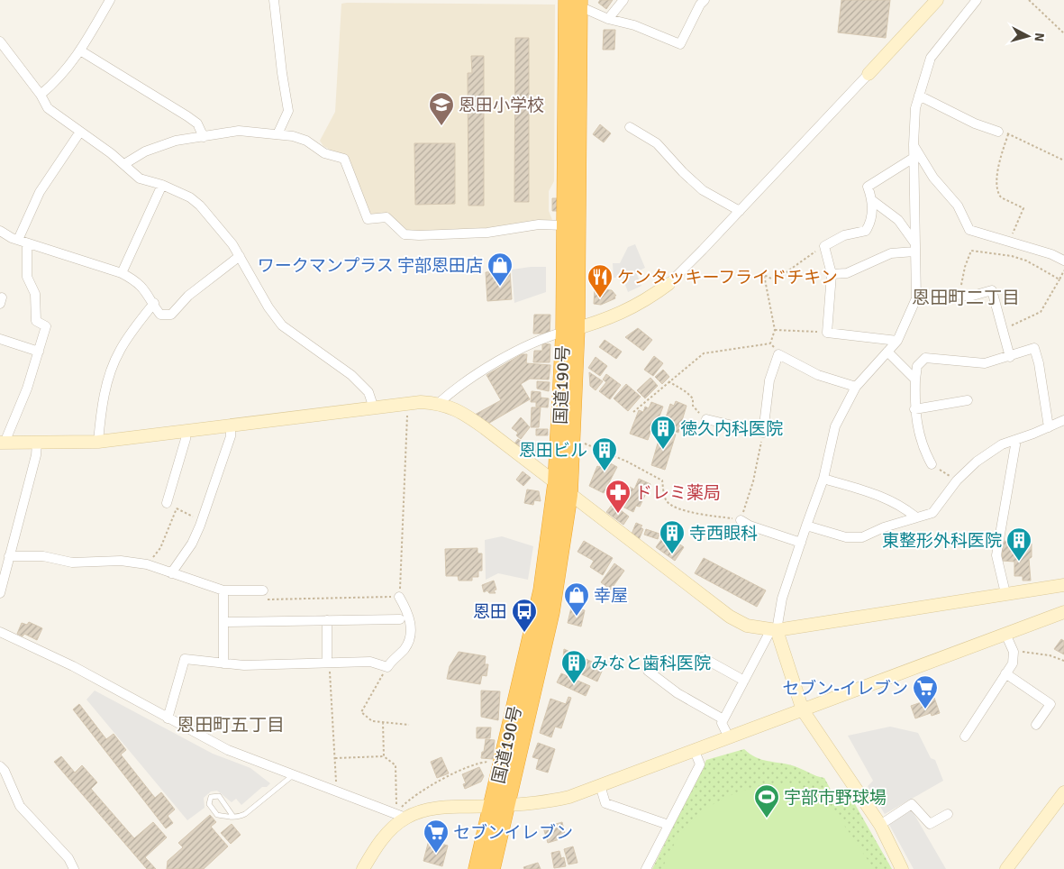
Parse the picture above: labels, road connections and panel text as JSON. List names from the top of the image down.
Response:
{
  "streets": {
    "highway": ["国道190号"]
  },
  "districts": ["恩田町二丁目", "恩田町五丁目"],
  "places": {
    "school or university": ["恩田小学校"],
    "shop": ["ワークマンプラス 宇部恩田店", "幸屋"],
    "restaurant": ["ケンタッキーフライドチキン"],
    "building": [
      "徳久内科医院",
      "恩田ビル",
      "寺西眼科",
      "東整形外科医院",
      "みなと歯科医院"
    ],
    "pharmacy": ["ドレミ薬局"],
    "bus stop": ["恩田"],
    "supermarket": ["セブン-イレブン", "セブンイレブン"],
    "sports": ["宇部市野球場"]
  },
  "north": "right"
}
